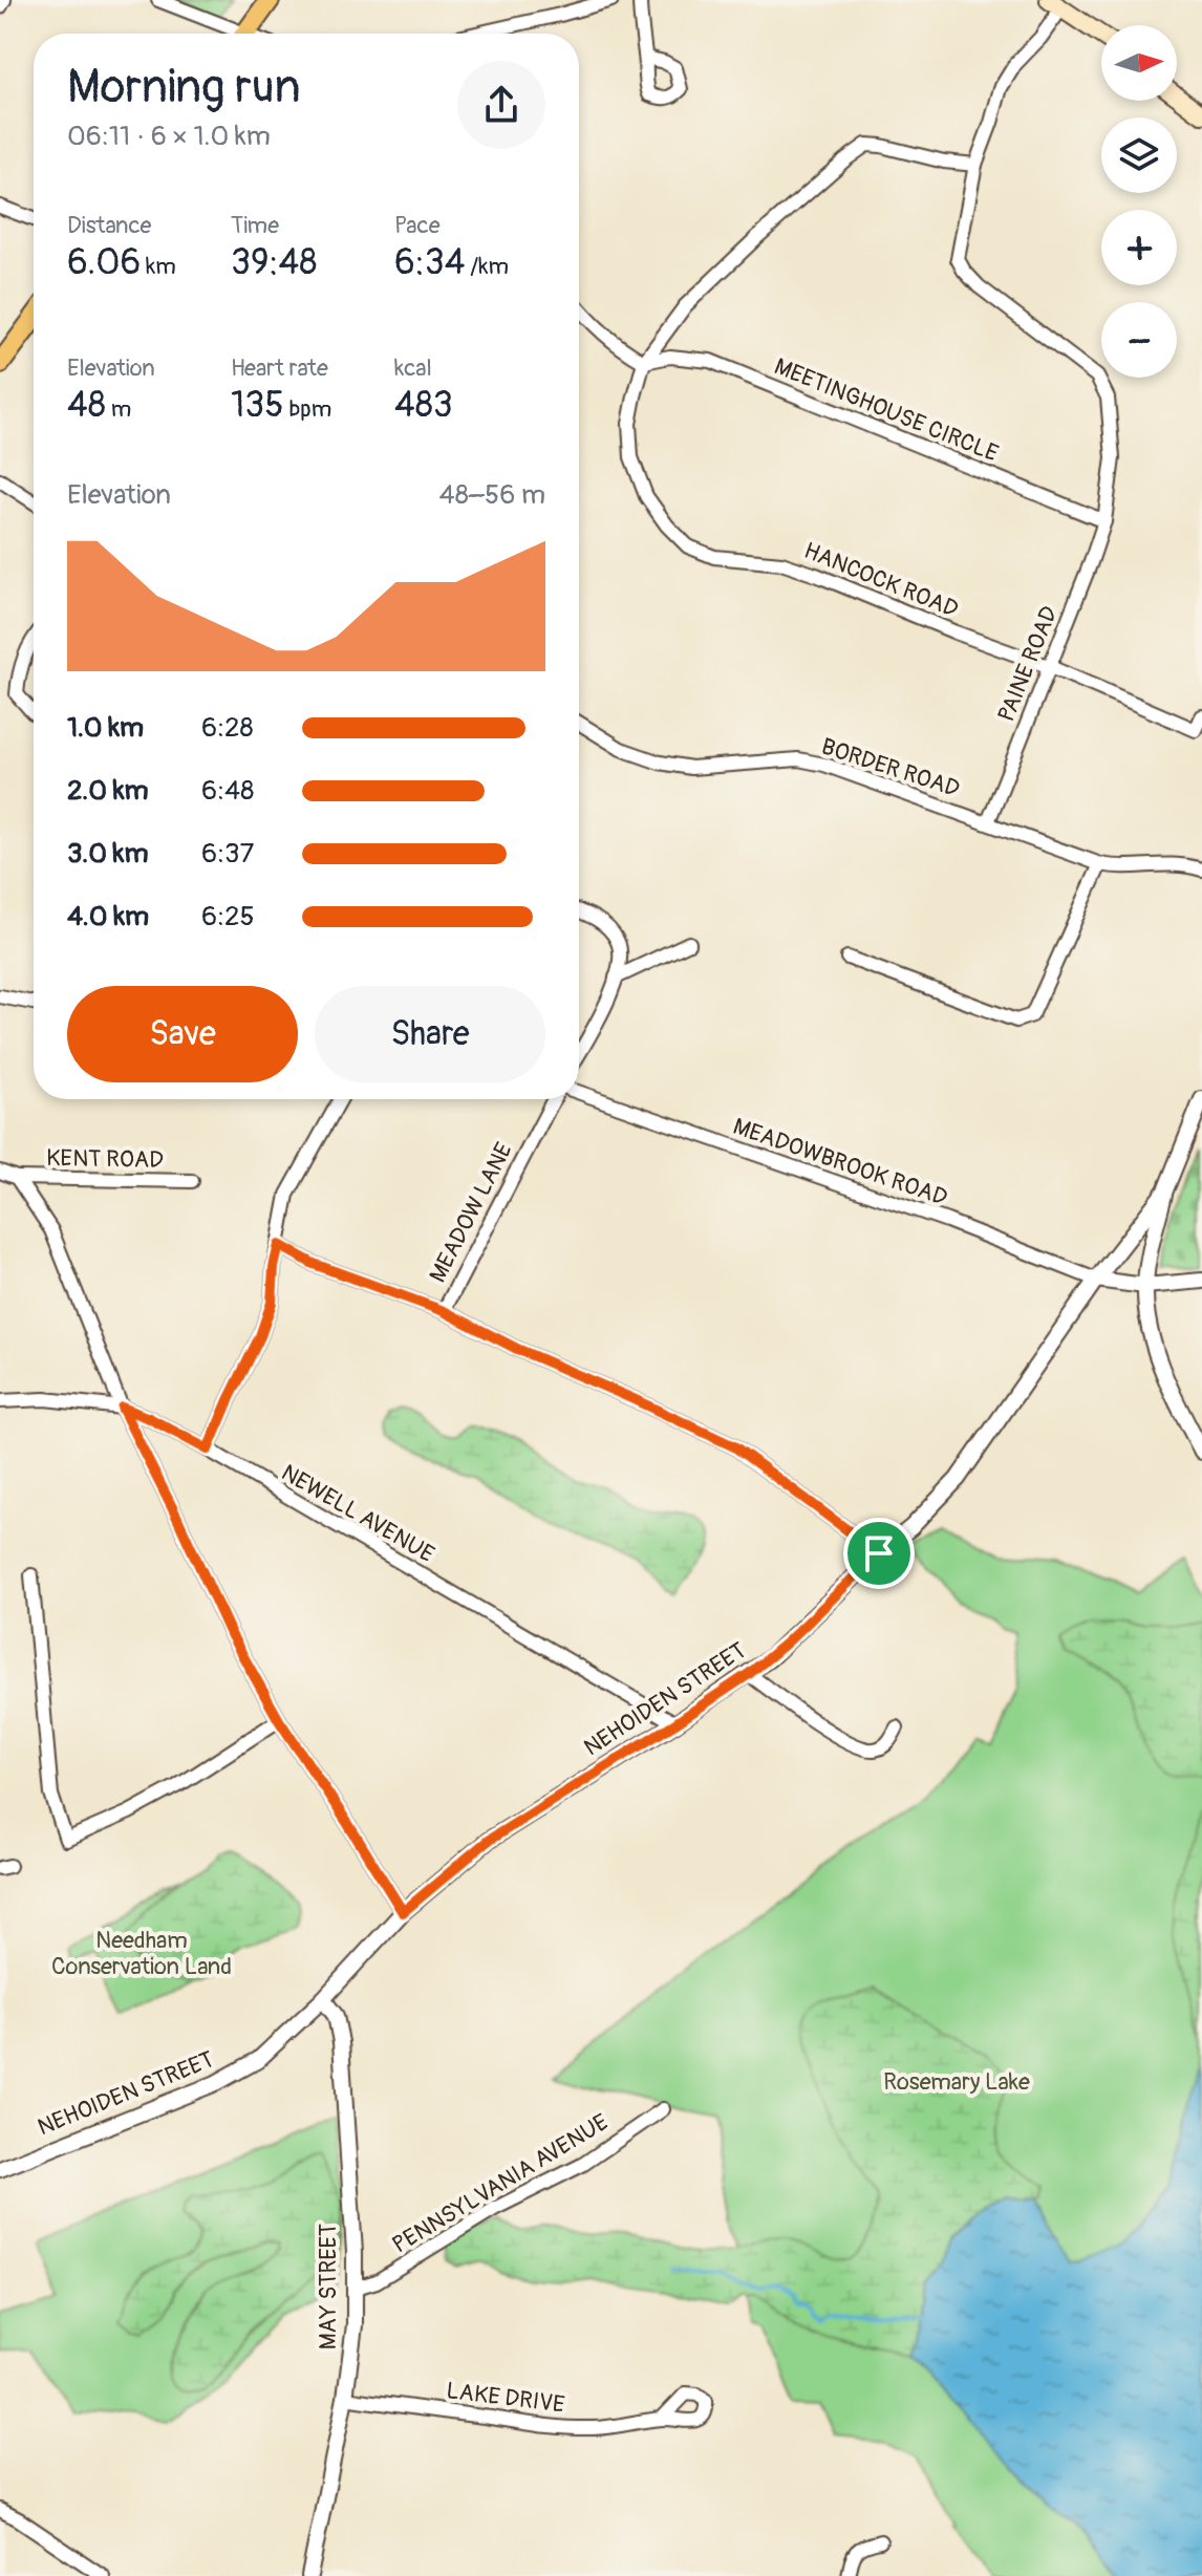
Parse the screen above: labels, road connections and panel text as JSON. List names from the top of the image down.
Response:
{
  "streets": {
    "street": [
      "MEETINGHOUSE CIRCLE",
      "HANCOCK ROAD",
      "PAINE ROAD",
      "BORDER ROAD",
      "KENT ROAD",
      "MEADOWBROOK ROAD",
      "MEADOW LANE",
      "NEWELL AVENUE",
      "NEHOIDEN STREET",
      "PENNSYLVANIA AVENUE",
      "MAY STREET",
      "LAKE DRIVE"
    ]
  },
  "crossings": [
    ["MEETINGHOUSE CIRCLE", "HANCOCK ROAD"],
    ["MEETINGHOUSE CIRCLE", "PAINE ROAD"],
    ["HANCOCK ROAD", "PAINE ROAD"],
    ["PAINE ROAD", "BORDER ROAD"],
    ["MEADOWBROOK ROAD", "NEHOIDEN STREET"],
    ["NEWELL AVENUE", "NEHOIDEN STREET"],
    ["NEHOIDEN STREET", "MAY STREET"],
    ["PENNSYLVANIA AVENUE", "MAY STREET"],
    ["MAY STREET", "LAKE DRIVE"]
  ],
  "parks": ["Needham Conservation Land", "Rosemary Lake"],
  "north": "right",
  "page": {
    "map_buttons": ["+", "−"],
    "heading": ["Morning run", "06:11 · 6 × 1.0 km"],
    "stats": [
      ["Distance", "6.06 km"],
      ["Time", "39:48"],
      ["Pace", "6:34 /km"],
      ["Elevation", "48 m"],
      ["Heart rate", "135 bpm"],
      ["kcal", "483"]
    ],
    "chart": ["Elevation", "48–56 m"],
    "list": [
      {
        "name": "1.0 km",
        "note": "6:28"
      },
      {
        "name": "2.0 km",
        "note": "6:48"
      },
      {
        "name": "3.0 km",
        "note": "6:37"
      },
      {
        "name": "4.0 km",
        "note": "6:25"
      }
    ],
    "buttons": ["Save", "Share"]
  }
}
